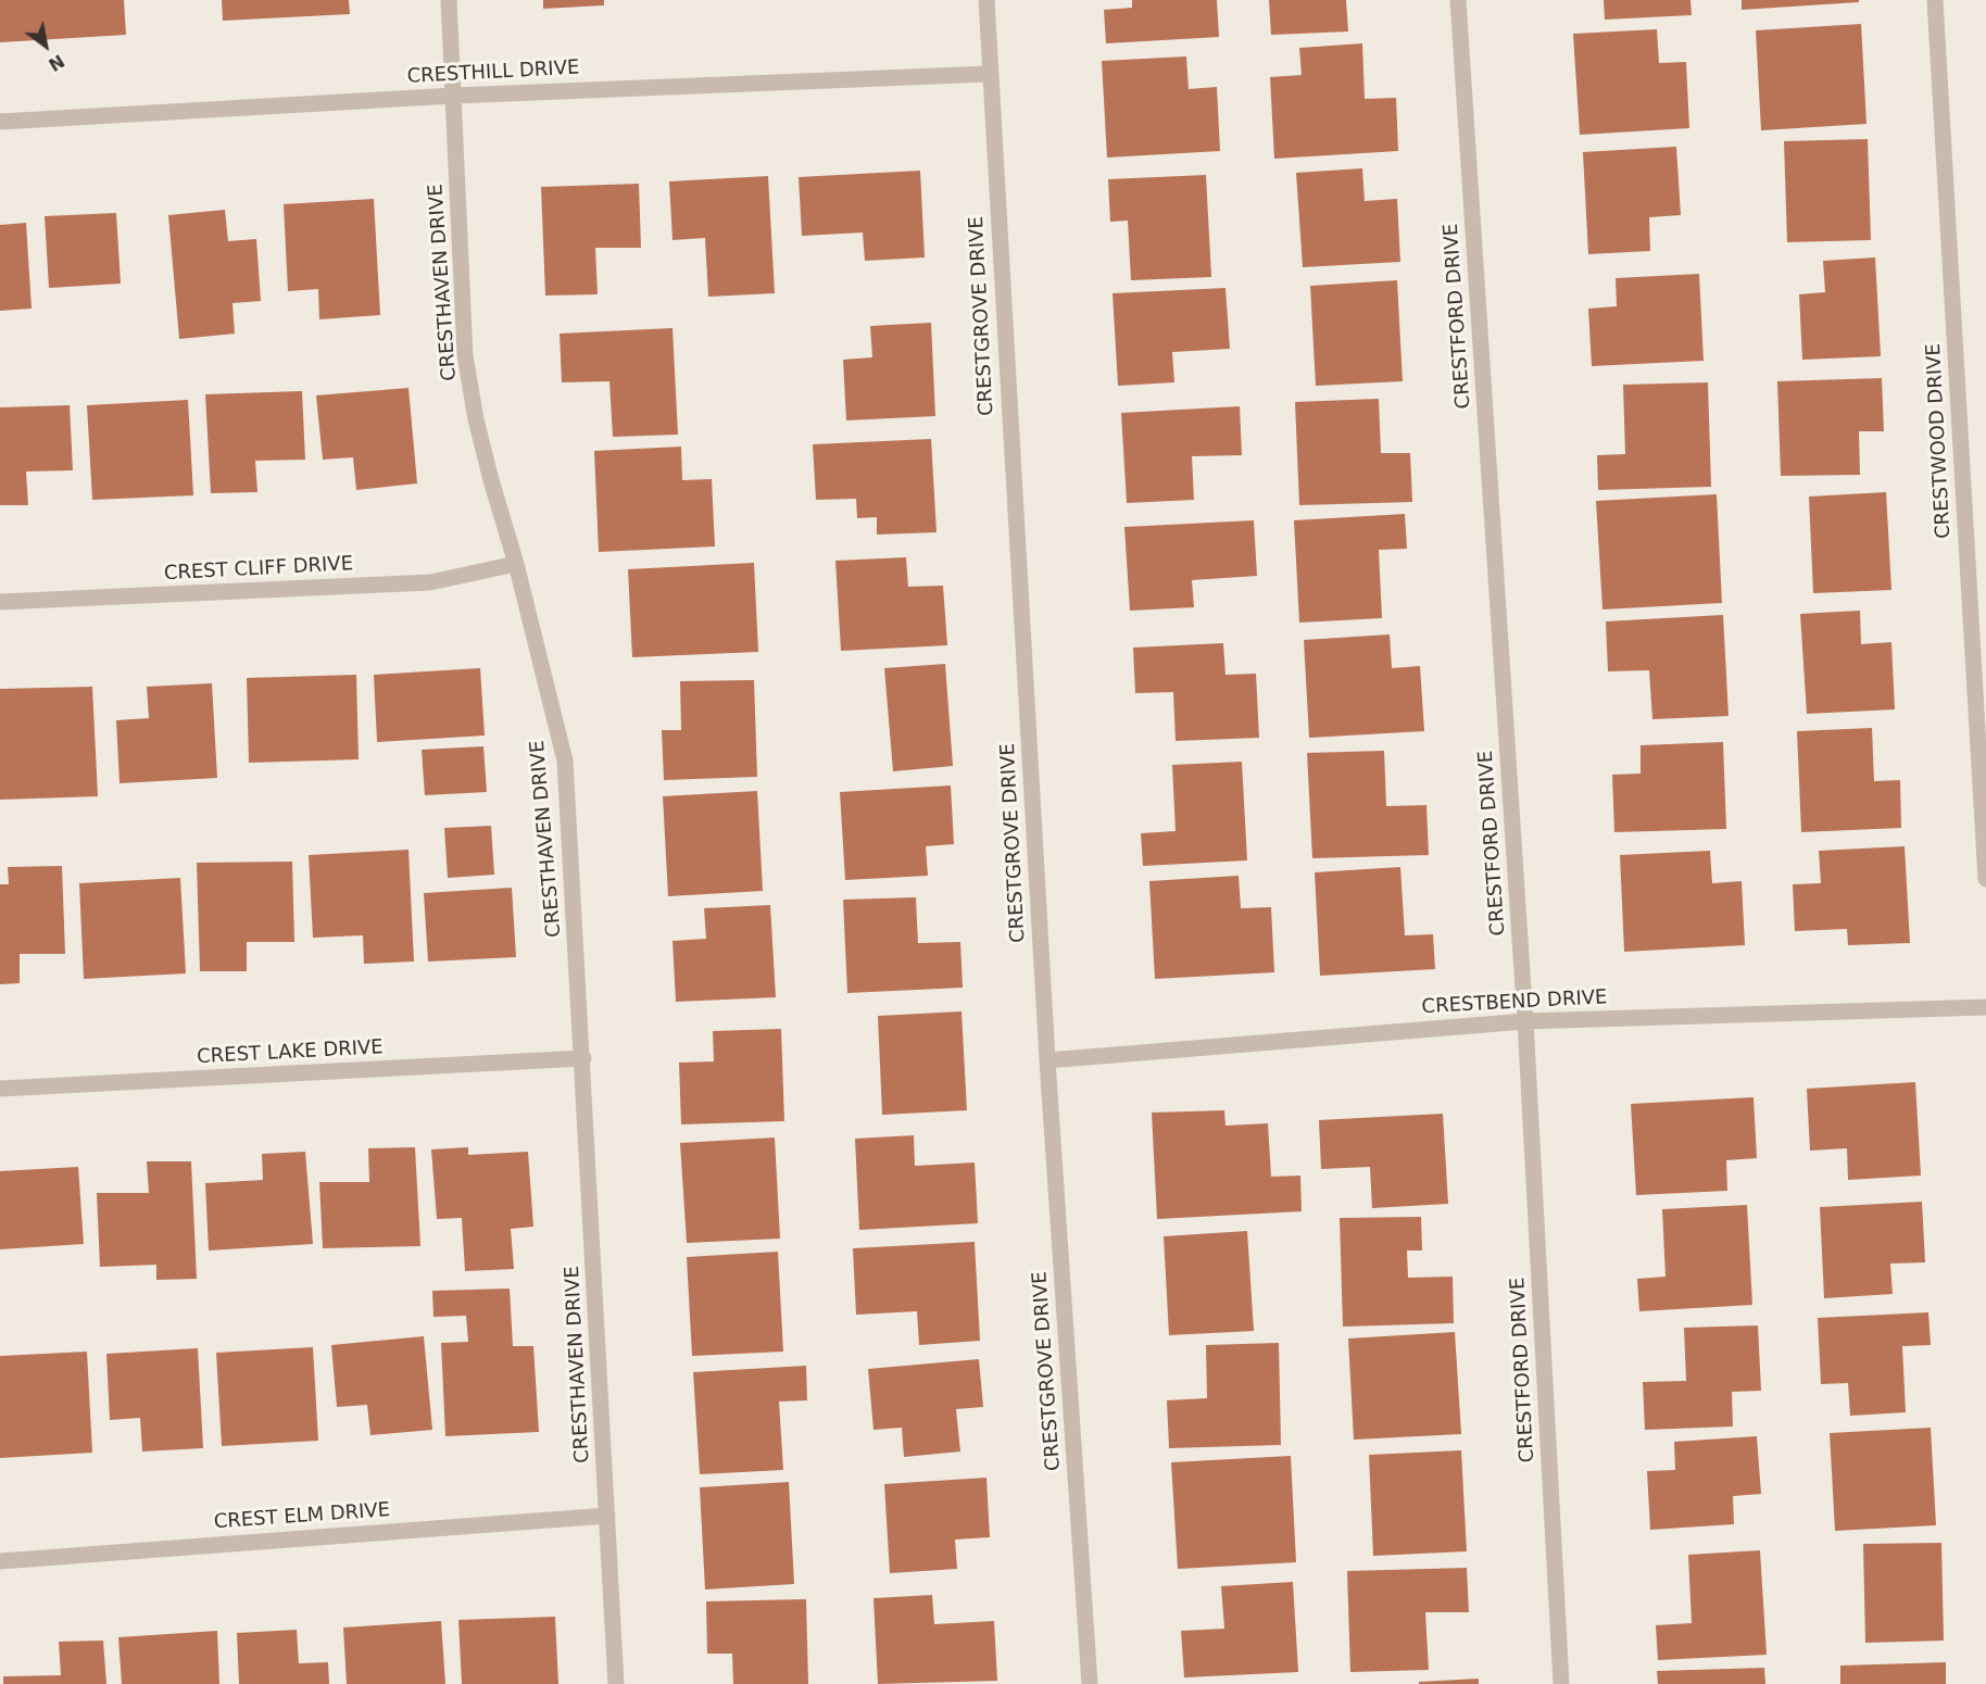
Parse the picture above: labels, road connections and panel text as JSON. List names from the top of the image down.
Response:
{
  "streets": {
    "street": [
      "CRESTHILL DRIVE",
      "CRESTHAVEN DRIVE",
      "CRESTGROVE DRIVE",
      "CRESTFORD DRIVE",
      "CRESTWOOD DRIVE",
      "CREST CLIFF DRIVE",
      "CRESTBEND DRIVE",
      "CREST LAKE DRIVE",
      "CREST ELM DRIVE"
    ]
  },
  "crossings": [
    ["CRESTHILL DRIVE", "CRESTHAVEN DRIVE"],
    ["CRESTHILL DRIVE", "CRESTGROVE DRIVE"],
    ["CRESTHAVEN DRIVE", "CREST CLIFF DRIVE"],
    ["CRESTHAVEN DRIVE", "CREST LAKE DRIVE"],
    ["CRESTHAVEN DRIVE", "CREST ELM DRIVE"],
    ["CRESTGROVE DRIVE", "CRESTBEND DRIVE"],
    ["CRESTFORD DRIVE", "CRESTBEND DRIVE"]
  ],
  "north": "bottom right"
}
